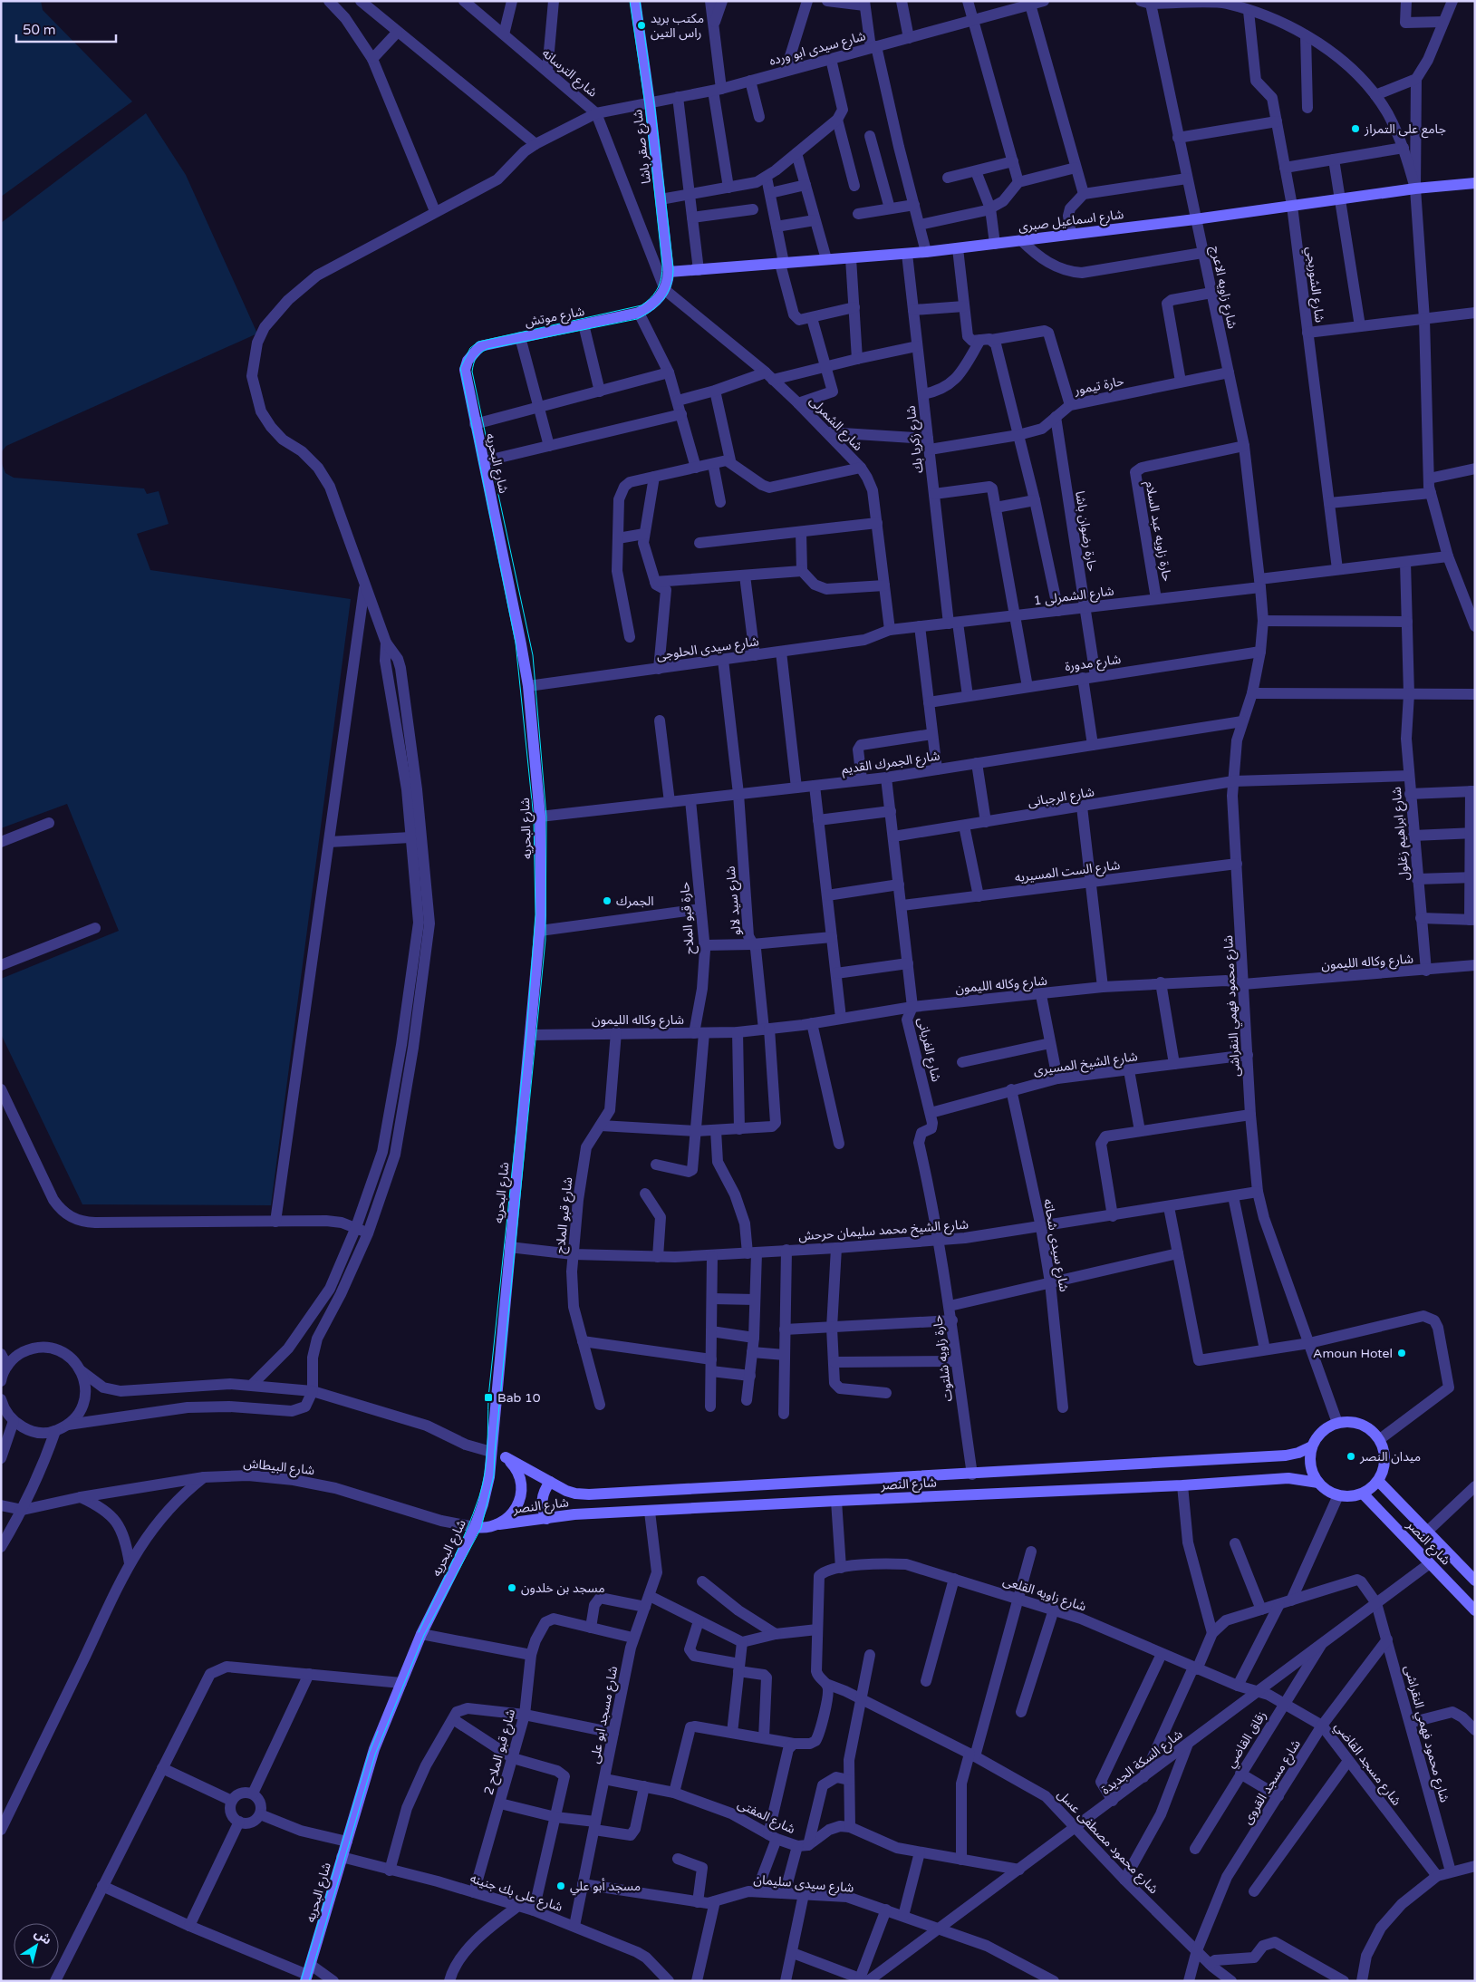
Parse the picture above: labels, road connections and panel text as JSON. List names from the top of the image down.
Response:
{
  "streets": {
    "main road": [
      "شارع صقر باشا",
      "شارع اسماعيل صبرى",
      "شارع موتش",
      "شارع البحريه",
      "شارع النصر"
    ],
    "street": [
      "شارع سيدى ابو ورده",
      "شارع الترسانه",
      "شارع الشوربجي",
      "شارع زاويه الاعرج",
      "حارة تيمور",
      "شارع الشمرلى",
      "شارع زكريا بك",
      "حارة رضوان باشا",
      "حارة زاويه عبد السلام",
      "شارع الشمرلى 1",
      "شارع سيدى الحلوجى",
      "شارع مدورة",
      "شارع الجمرك القديم",
      "شارع الرجبانى",
      "شارع ابراهيم زغلول",
      "شارع الست المسيريه",
      "شارع سيد لالو",
      "حارة قبو الملاح",
      "شارع وكاله الليمون",
      "شارع محمود فهمي النقراشى",
      "شارع الفريانى",
      "شارع الشيخ المسيرى",
      "شارع قبو الملاح",
      "شارع الشيخ محمد سليمان حرحش",
      "شارع سيدى شحاته",
      "حارة زاويه شلتوت",
      "شارع البيطاش",
      "شارع زاويه القلعى",
      "شارع مسجد ابو على",
      "زقاق القاضي",
      "شارع قبو الملاح 2",
      "شارع السكة الجديدة",
      "شارع مسجد القاضي",
      "شارع مسجد القروى",
      "شارع المفتى",
      "شارع محمود مصطفى عسل",
      "شارع سيدى سليمان",
      "شارع على بك جنينه"
    ]
  },
  "crossings": [
    ["شارع سيدى ابو ورده", "شارع الترسانه"],
    ["شارع سيدى ابو ورده", "شارع صقر باشا"],
    ["شارع الترسانه", "شارع صقر باشا"],
    ["شارع الترسانه", "شارع موتش"],
    ["شارع الترسانه", "شارع الشمرلى"],
    ["شارع صقر باشا", "شارع اسماعيل صبرى"],
    ["شارع صقر باشا", "شارع موتش"],
    ["شارع صقر باشا", "شارع الشمرلى"],
    ["شارع اسماعيل صبرى", "شارع الشوربجي"],
    ["شارع اسماعيل صبرى", "شارع زاويه الاعرج"],
    ["شارع اسماعيل صبرى", "شارع زكريا بك"],
    ["شارع الشوربجي", "شارع الشمرلى 1"],
    ["شارع زاويه الاعرج", "حارة تيمور"],
    ["شارع زاويه الاعرج", "حارة زاويه عبد السلام"],
    ["شارع زاويه الاعرج", "شارع الشمرلى 1"],
    ["شارع زاويه الاعرج", "شارع محمود فهمي النقراشى"],
    ["شارع موتش", "شارع الشمرلى"],
    ["شارع موتش", "شارع البحريه"],
    ["حارة تيمور", "شارع الشمرلى"],
    ["حارة تيمور", "شارع زكريا بك"],
    ["حارة تيمور", "حارة رضوان باشا"],
    ["شارع الشمرلى", "شارع الشمرلى 1"],
    ["شارع الشمرلى", "شارع سيدى الحلوجى"],
    ["شارع زكريا بك", "شارع الشمرلى 1"],
    ["شارع زكريا بك", "شارع مدورة"],
    ["شارع البحريه", "شارع سيدى الحلوجى"],
    ["شارع البحريه", "شارع الجمرك القديم"],
    ["شارع البحريه", "شارع وكاله الليمون"],
    ["شارع البحريه", "شارع الشيخ محمد سليمان حرحش"],
    ["شارع البحريه", "شارع البيطاش"],
    ["شارع البحريه", "شارع النصر"],
    ["شارع البحريه", "شارع على بك جنينه"],
    ["حارة رضوان باشا", "شارع الشمرلى 1"],
    ["حارة رضوان باشا", "شارع مدورة"],
    ["حارة زاويه عبد السلام", "شارع الشمرلى 1"],
    ["شارع الشمرلى 1", "شارع سيدى الحلوجى"],
    ["شارع الشمرلى 1", "شارع ابراهيم زغلول"],
    ["شارع الشمرلى 1", "شارع محمود فهمي النقراشى"],
    ["شارع سيدى الحلوجى", "شارع سيد لالو"],
    ["شارع مدورة", "شارع محمود فهمي النقراشى"],
    ["شارع الجمرك القديم", "شارع سيد لالو"],
    ["شارع الجمرك القديم", "حارة قبو الملاح"],
    ["شارع الجمرك القديم", "شارع محمود فهمي النقراشى"],
    ["شارع الجمرك القديم", "شارع الفريانى"],
    ["شارع الرجبانى", "شارع ابراهيم زغلول"],
    ["شارع الرجبانى", "شارع محمود فهمي النقراشى"],
    ["شارع الرجبانى", "شارع الفريانى"],
    ["شارع ابراهيم زغلول", "شارع وكاله الليمون"],
    ["شارع الست المسيريه", "شارع محمود فهمي النقراشى"],
    ["شارع الست المسيريه", "شارع الفريانى"],
    ["شارع سيد لالو", "شارع وكاله الليمون"],
    ["حارة قبو الملاح", "شارع وكاله الليمون"],
    ["شارع وكاله الليمون", "شارع محمود فهمي النقراشى"],
    ["شارع وكاله الليمون", "شارع الفريانى"],
    ["شارع وكاله الليمون", "شارع قبو الملاح"],
    ["شارع محمود فهمي النقراشى", "شارع الشيخ المسيرى"],
    ["شارع محمود فهمي النقراشى", "شارع الشيخ محمد سليمان حرحش"],
    ["شارع محمود فهمي النقراشى", "شارع النصر"],
    ["شارع محمود فهمي النقراشى", "شارع السكة الجديدة"],
    ["شارع محمود فهمي النقراشى", "شارع مسجد القروى"],
    ["شارع الفريانى", "شارع الشيخ المسيرى"],
    ["شارع الشيخ المسيرى", "شارع سيدى شحاته"],
    ["شارع قبو الملاح", "شارع الشيخ محمد سليمان حرحش"],
    ["شارع الشيخ محمد سليمان حرحش", "شارع سيدى شحاته"],
    ["شارع الشيخ محمد سليمان حرحش", "حارة زاويه شلتوت"],
    ["حارة زاويه شلتوت", "شارع النصر"],
    ["شارع البيطاش", "شارع النصر"],
    ["شارع النصر", "شارع مسجد ابو على"],
    ["شارع النصر", "شارع السكة الجديدة"],
    ["شارع زاويه القلعى", "شارع السكة الجديدة"],
    ["شارع زاويه القلعى", "شارع مسجد القاضي"],
    ["شارع مسجد ابو على", "شارع المفتى"],
    ["شارع مسجد ابو على", "شارع سيدى سليمان"],
    ["شارع مسجد ابو على", "شارع على بك جنينه"],
    ["زقاق القاضي", "شارع السكة الجديدة"],
    ["زقاق القاضي", "شارع مسجد القاضي"],
    ["شارع قبو الملاح 2", "شارع على بك جنينه"],
    ["شارع السكة الجديدة", "شارع مسجد القاضي"],
    ["شارع السكة الجديدة", "شارع محمود مصطفى عسل"],
    ["شارع السكة الجديدة", "شارع سيدى سليمان"],
    ["شارع مسجد القاضي", "شارع مسجد القروى"],
    ["شارع مسجد القروى", "شارع محمود مصطفى عسل"]
  ],
  "places": {
    "other": [
      "مكتب بريد راس التين",
      "جامع على التمراز",
      "الجمرك",
      "Amoun Hotel",
      "ميدان النصر",
      "مسجد بن خلدون",
      "مسجد أبو علي"
    ],
    "transit": ["Bab 10"]
  },
  "scale_bar": "50 m",
  "north": "top right"
}
